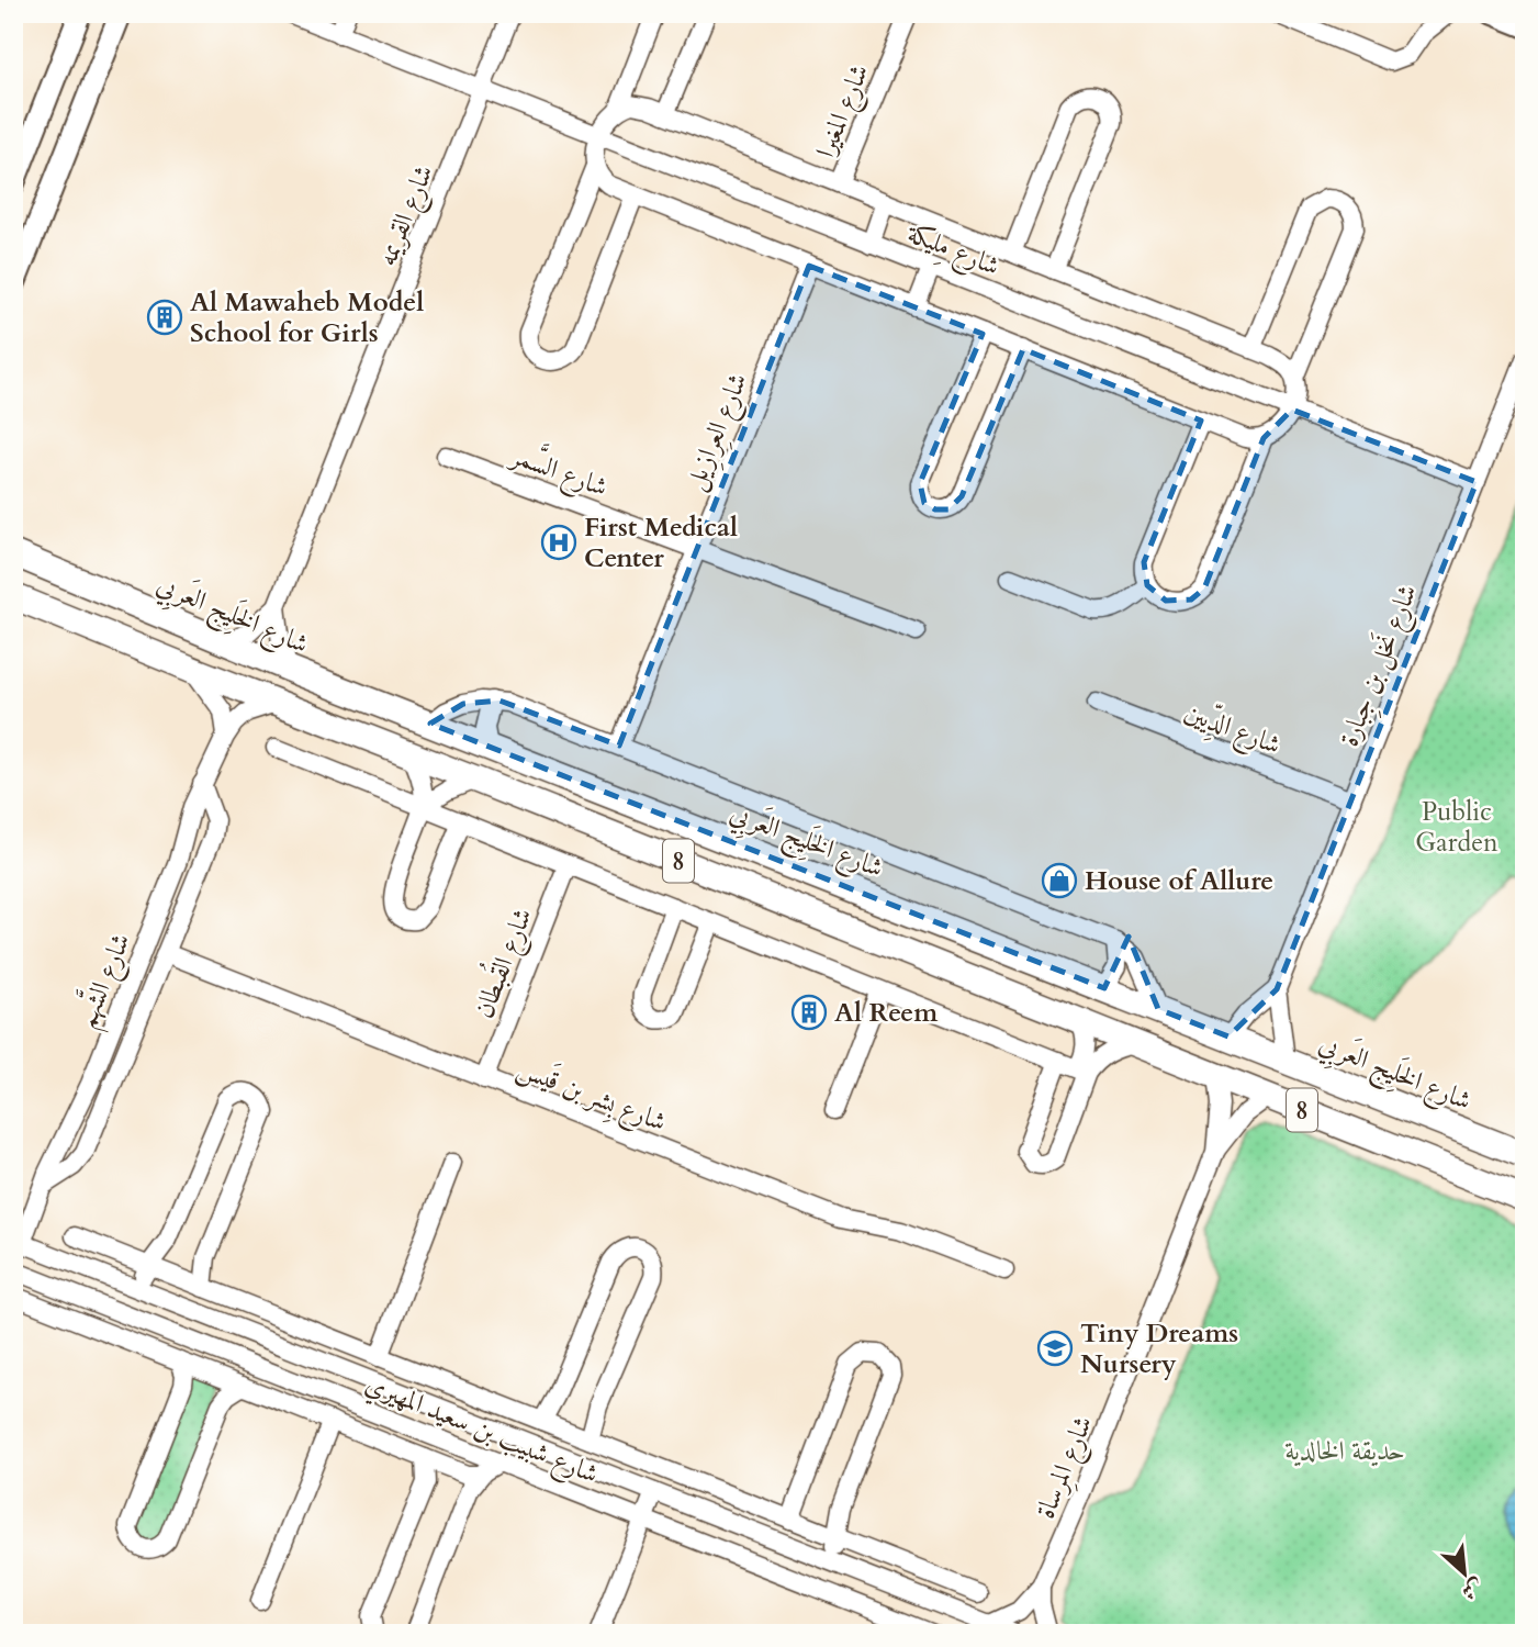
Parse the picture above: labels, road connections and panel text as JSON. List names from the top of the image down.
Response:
{
  "streets": {
    "highway": ["شارع الخَلِيج العَربِي", "8"],
    "street": [
      "شارع المغيرا",
      "شارع القريمه",
      "شارع مِليكة",
      "شارع العِرازِيل",
      "شارع السَّمر",
      "شارع نَخل بن جِبارة",
      "شارع الدِّيين",
      "شارع القُبطان",
      "شارع الشَّهم",
      "شارع بِشر بن قَيس",
      "شارع شبيب بن سعيد المهيري",
      "شارع المِرساة"
    ]
  },
  "crossings": [
    ["شارع المغيرا", "شارع مِليكة"],
    ["شارع القريمه", "شارع مِليكة"],
    ["شارع القريمه", "شارع الخَلِيج العَربِي"],
    ["شارع مِليكة", "شارع نَخل بن جِبارة"],
    ["شارع العِرازِيل", "شارع السَّمر"],
    ["شارع الخَلِيج العَربِي", "شارع نَخل بن جِبارة"],
    ["شارع نَخل بن جِبارة", "شارع الدِّيين"],
    ["8", "شارع الشَّهم"],
    ["8", "شارع المِرساة"],
    ["شارع القُبطان", "شارع بِشر بن قَيس"],
    ["شارع الشَّهم", "شارع شبيب بن سعيد المهيري"],
    ["شارع شبيب بن سعيد المهيري", "شارع المِرساة"]
  ],
  "parks": ["Public Garden", "حديقة الخالدية"],
  "places": {
    "building": ["Al Mawaheb Model School for Girls", "Al Reem"],
    "hospital": ["First Medical Center"],
    "shop": ["House of Allure"],
    "school or university": ["Tiny Dreams Nursery"]
  },
  "north": "bottom right"
}
